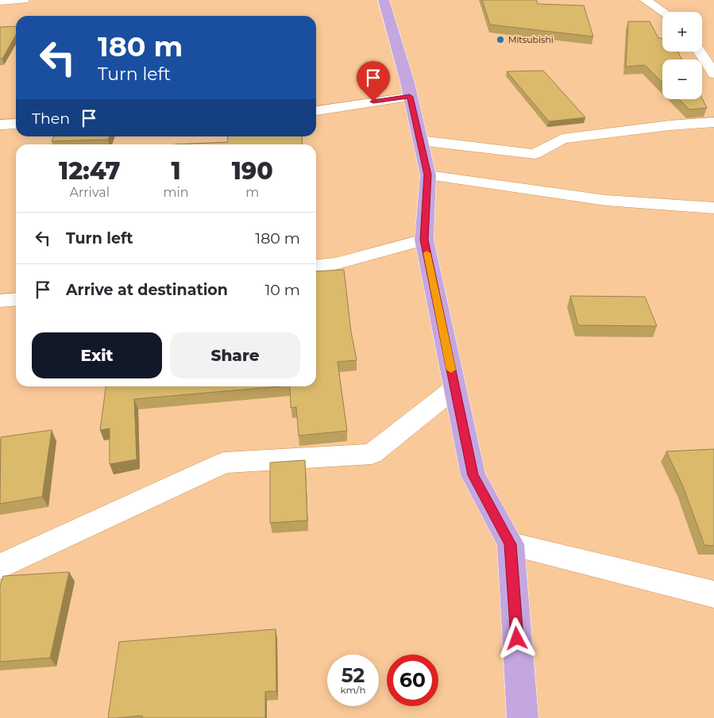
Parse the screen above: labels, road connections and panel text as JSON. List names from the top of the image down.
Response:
{
  "places": ["Mitsubishi"],
  "page": {
    "map_buttons": ["+", "−"],
    "turn": ["180 m", "Turn left"],
    "then": "Then",
    "eta": [
      "12:47",
      "Arrival",
      "1",
      "min",
      "190",
      "m"
    ],
    "list": [
      {
        "name": "Turn left",
        "value": "180 m"
      },
      {
        "name": "Arrive at destination",
        "value": "10 m"
      }
    ],
    "buttons": ["Exit", "Share"],
    "speed": "52 km/h",
    "limit": "60"
  }
}
